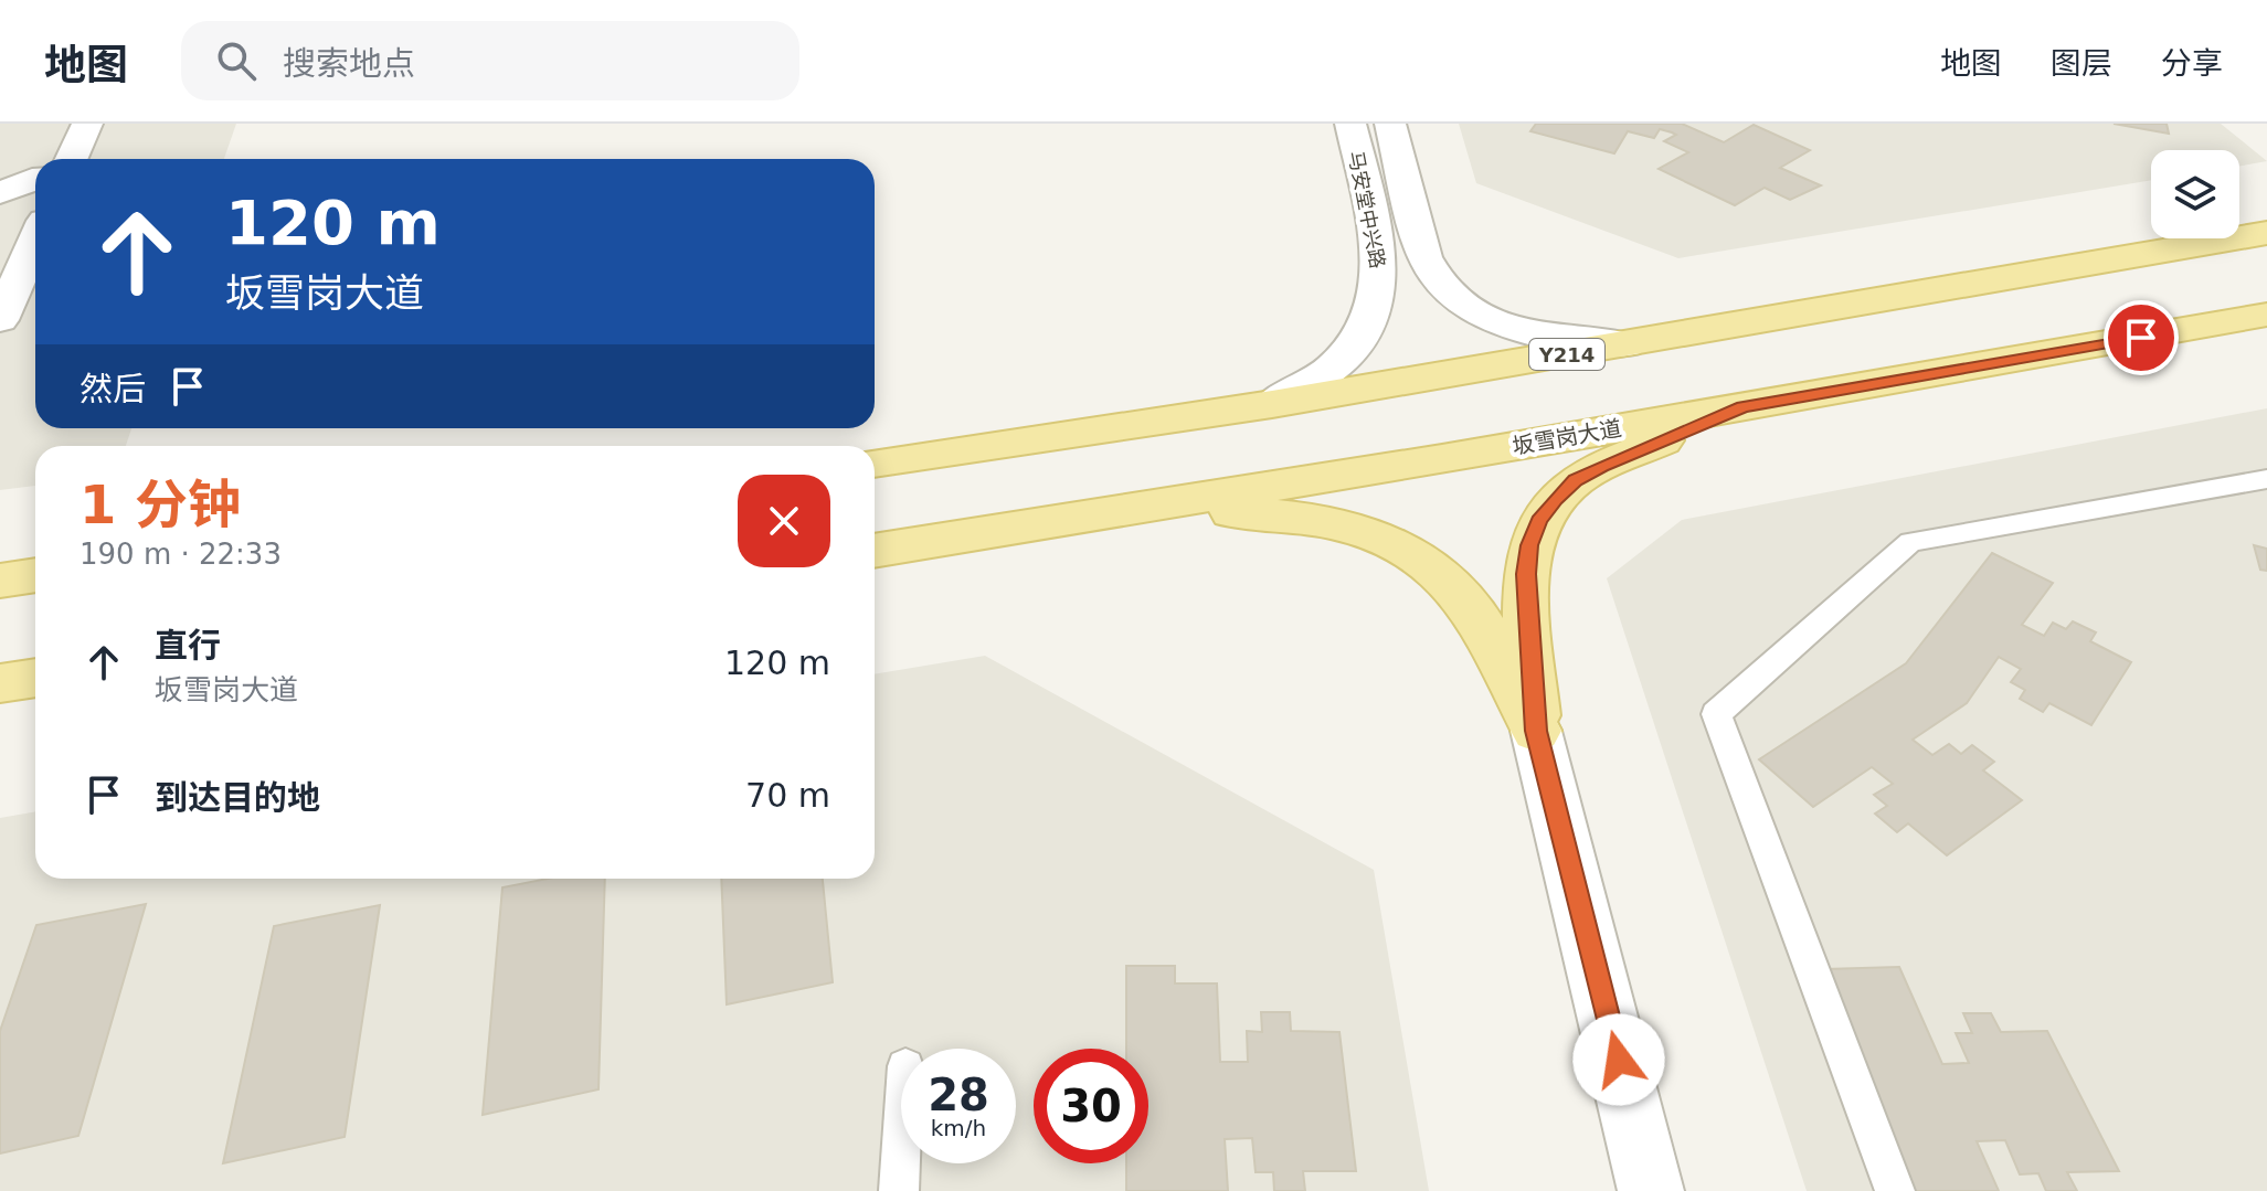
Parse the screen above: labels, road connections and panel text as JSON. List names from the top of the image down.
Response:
{
  "streets": {
    "main road": ["Y214", "坂雪岗大道"],
    "street": ["马安堂中兴路"]
  },
  "crossings": [
    ["马安堂中兴路", "Y214"]
  ],
  "page": {
    "header": "地图",
    "search": "搜索地点",
    "nav": ["地图", "图层", "分享"],
    "turn": ["120 m", "坂雪岗大道"],
    "then": "然后",
    "heading": ["1 分钟", "190 m · 22:33"],
    "list": [
      {
        "name": "直行",
        "note": "坂雪岗大道",
        "value": "120 m"
      },
      {
        "name": "到达目的地",
        "value": "70 m"
      }
    ],
    "speed": "28 km/h",
    "limit": "30"
  }
}
